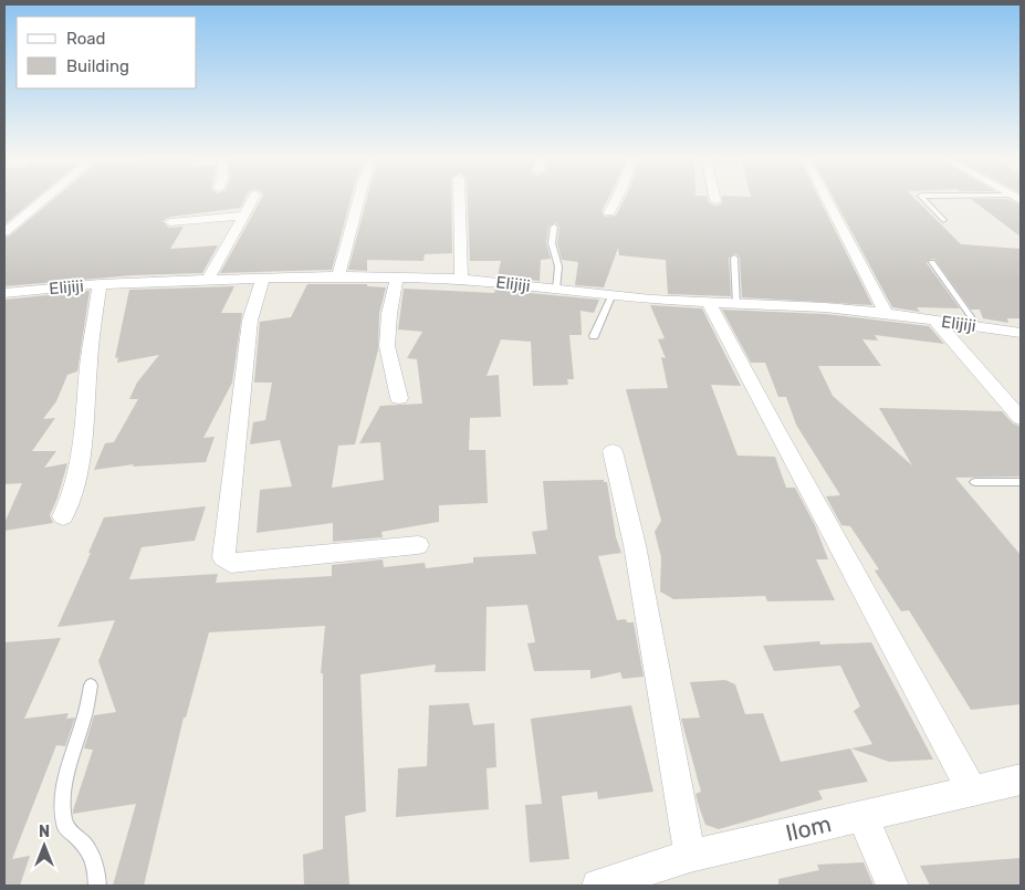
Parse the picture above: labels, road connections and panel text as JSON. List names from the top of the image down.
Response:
{
  "streets": {
    "street": ["Elijiji", "Ilom"]
  },
  "legend": ["Road", "Building"],
  "north": "top"
}
